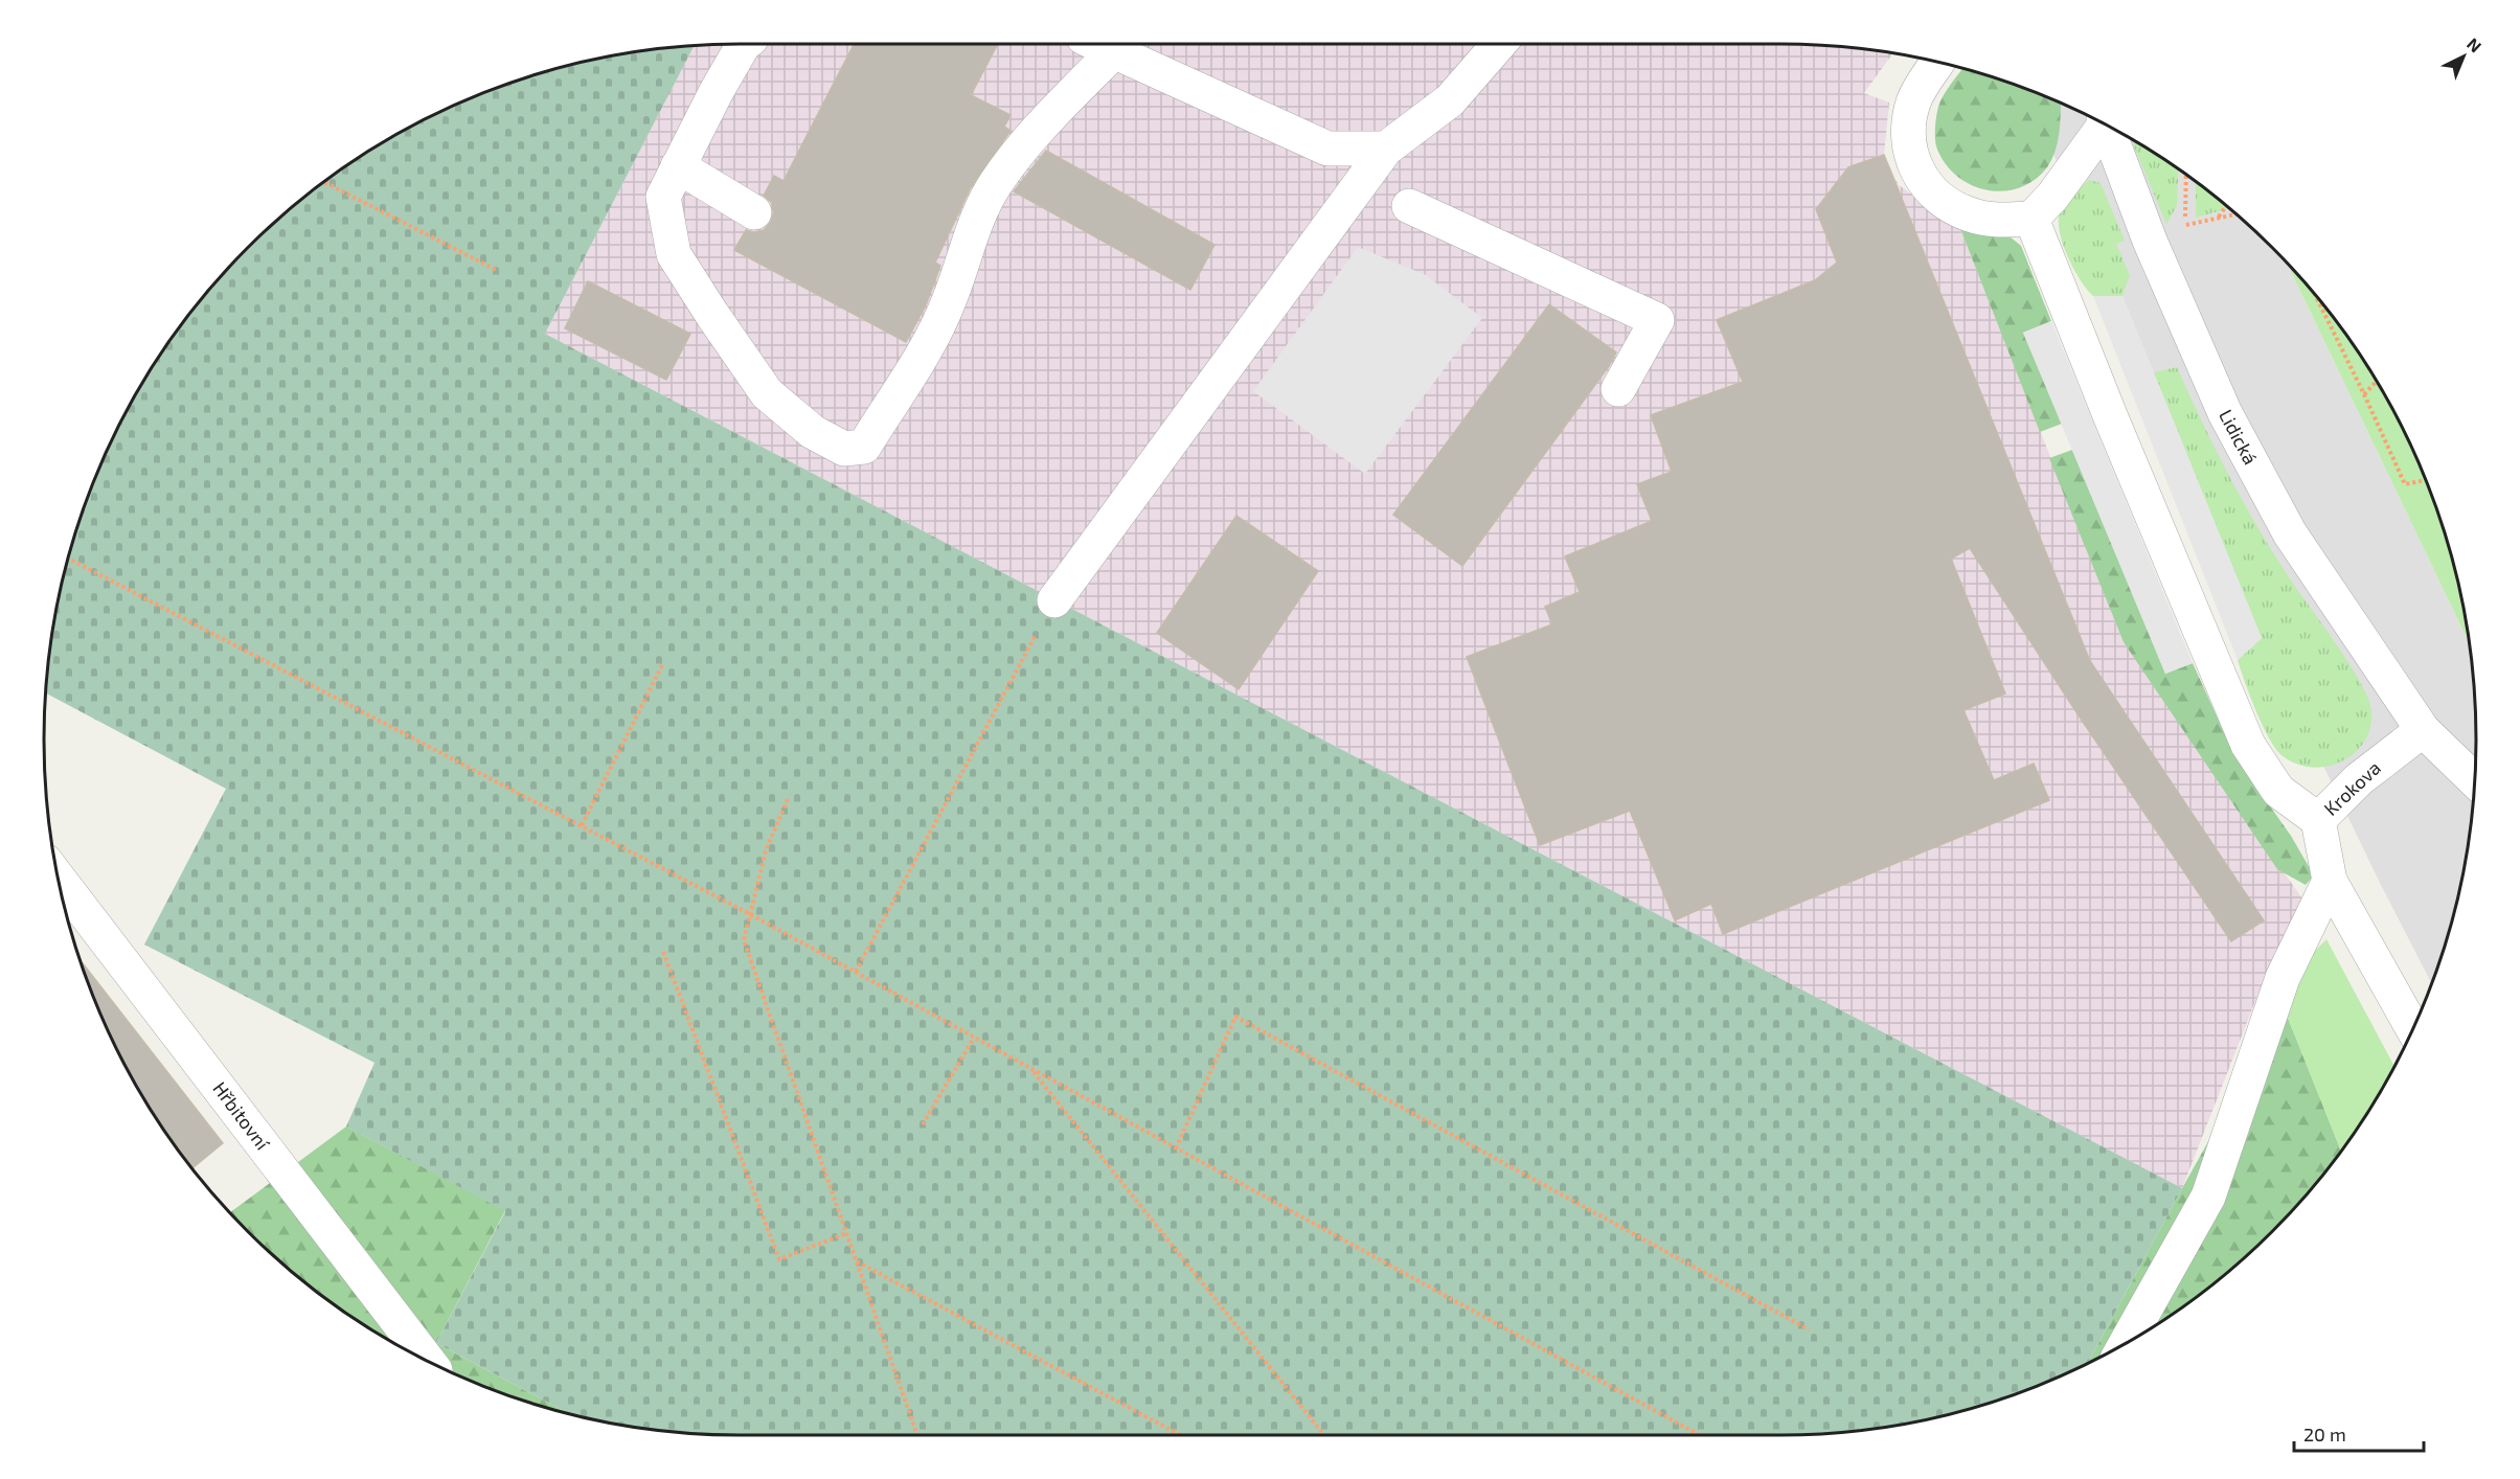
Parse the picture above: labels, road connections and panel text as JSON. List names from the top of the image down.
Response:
{
  "streets": {
    "street": ["Lidická", "Krokova", "Hřbitovní"]
  },
  "crossings": [
    ["Lidická", "Krokova"]
  ],
  "scale_bar": "20 m",
  "north": "top right"
}
